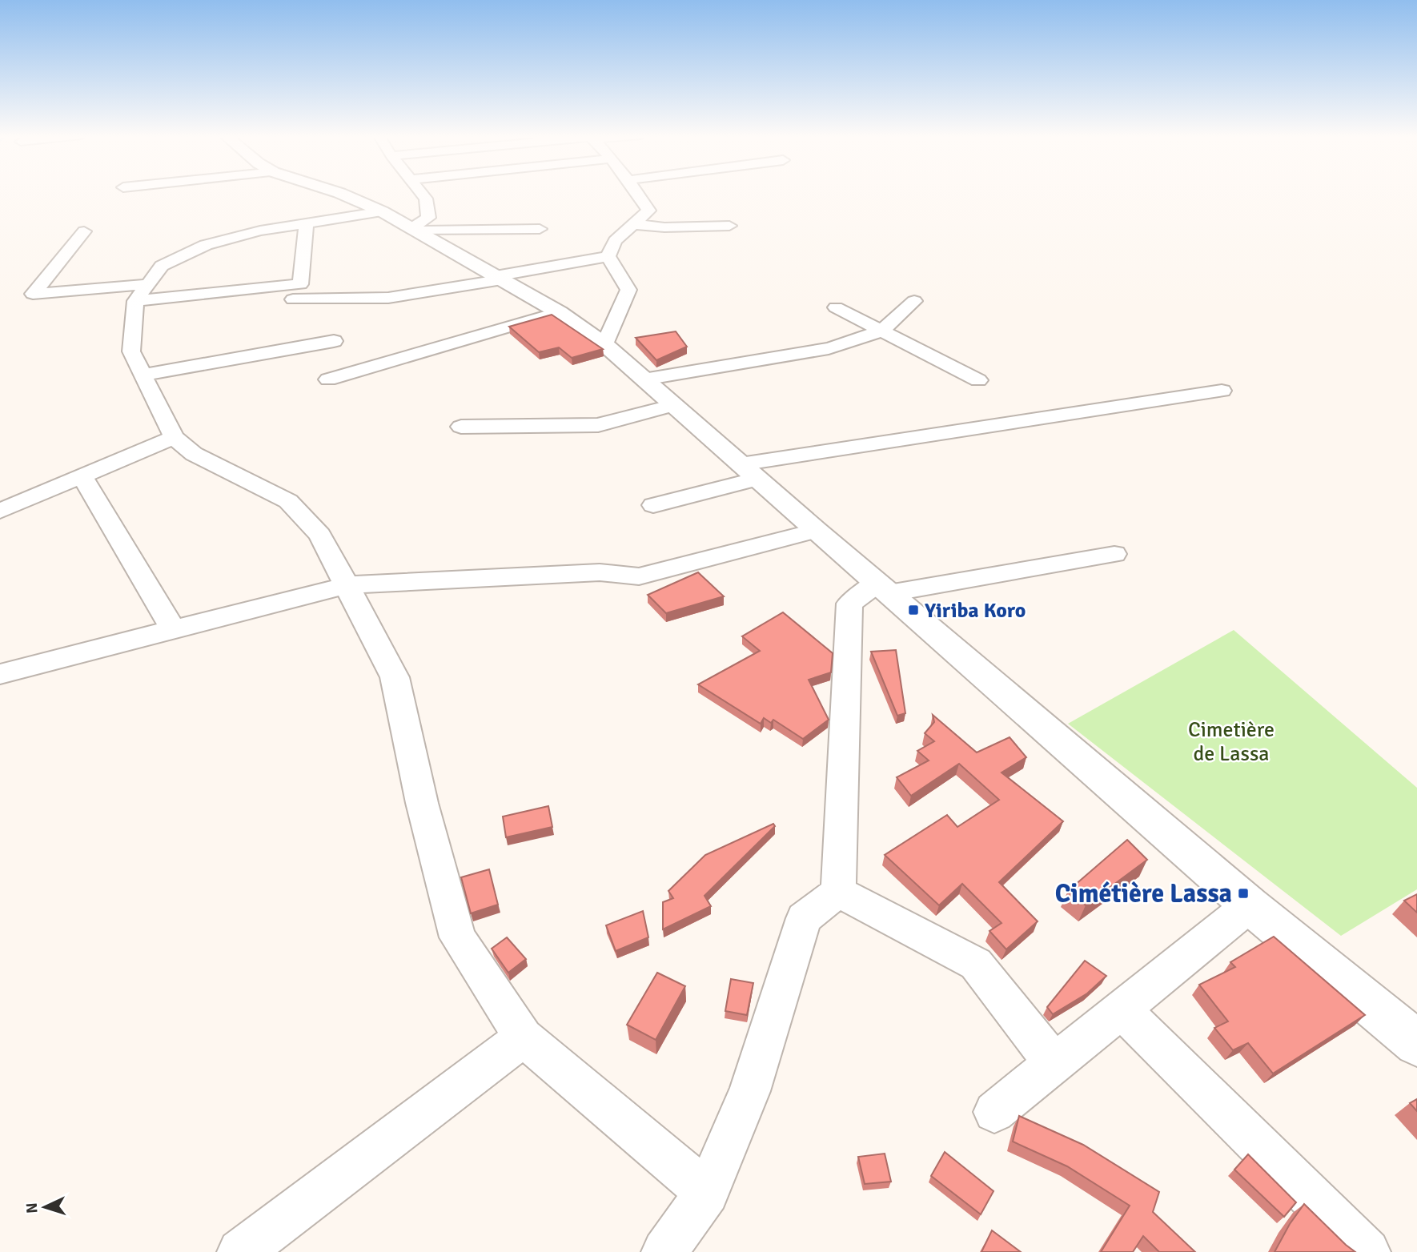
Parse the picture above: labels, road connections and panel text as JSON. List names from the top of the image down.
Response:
{
  "parks": ["Cimetière de Lassa"],
  "places": {
    "transit": ["Yiriba Koro", "Cimétière Lassa"]
  },
  "north": "left"
}
